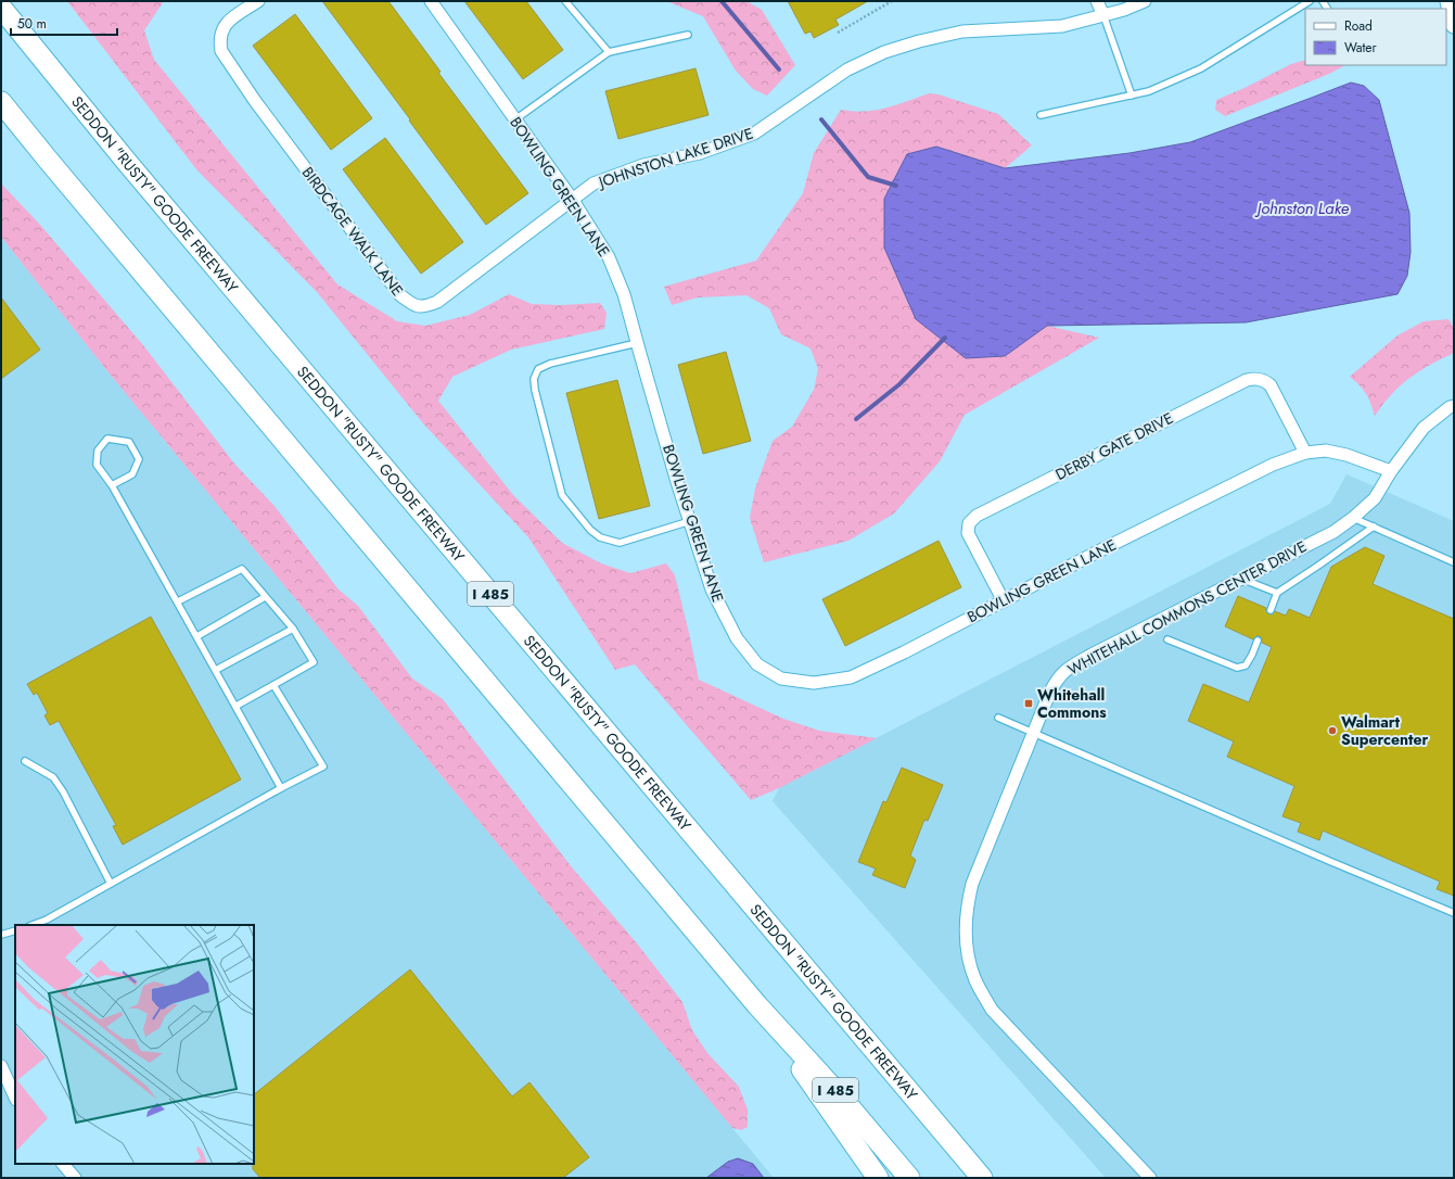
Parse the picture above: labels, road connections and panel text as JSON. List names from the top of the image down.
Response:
{
  "streets": {
    "highway": ["SEDDON \"RUSTY\" GOODE FREEWAY", "I 485"],
    "street": [
      "JOHNSTON LAKE DRIVE",
      "BOWLING GREEN LANE",
      "BIRDCAGE WALK LANE",
      "DERBY GATE DRIVE",
      "WHITEHALL COMMONS CENTER DRIVE"
    ]
  },
  "crossings": [
    ["JOHNSTON LAKE DRIVE", "BOWLING GREEN LANE"],
    ["JOHNSTON LAKE DRIVE", "BIRDCAGE WALK LANE"],
    ["BOWLING GREEN LANE", "BIRDCAGE WALK LANE"],
    ["BOWLING GREEN LANE", "DERBY GATE DRIVE"],
    ["BOWLING GREEN LANE", "WHITEHALL COMMONS CENTER DRIVE"]
  ],
  "water": ["Johnston Lake"],
  "places": {
    "transit": ["Whitehall Commons"],
    "other": ["Walmart Supercenter"]
  },
  "legend": ["Road", "Water"],
  "scale_bar": "50 m"
}
